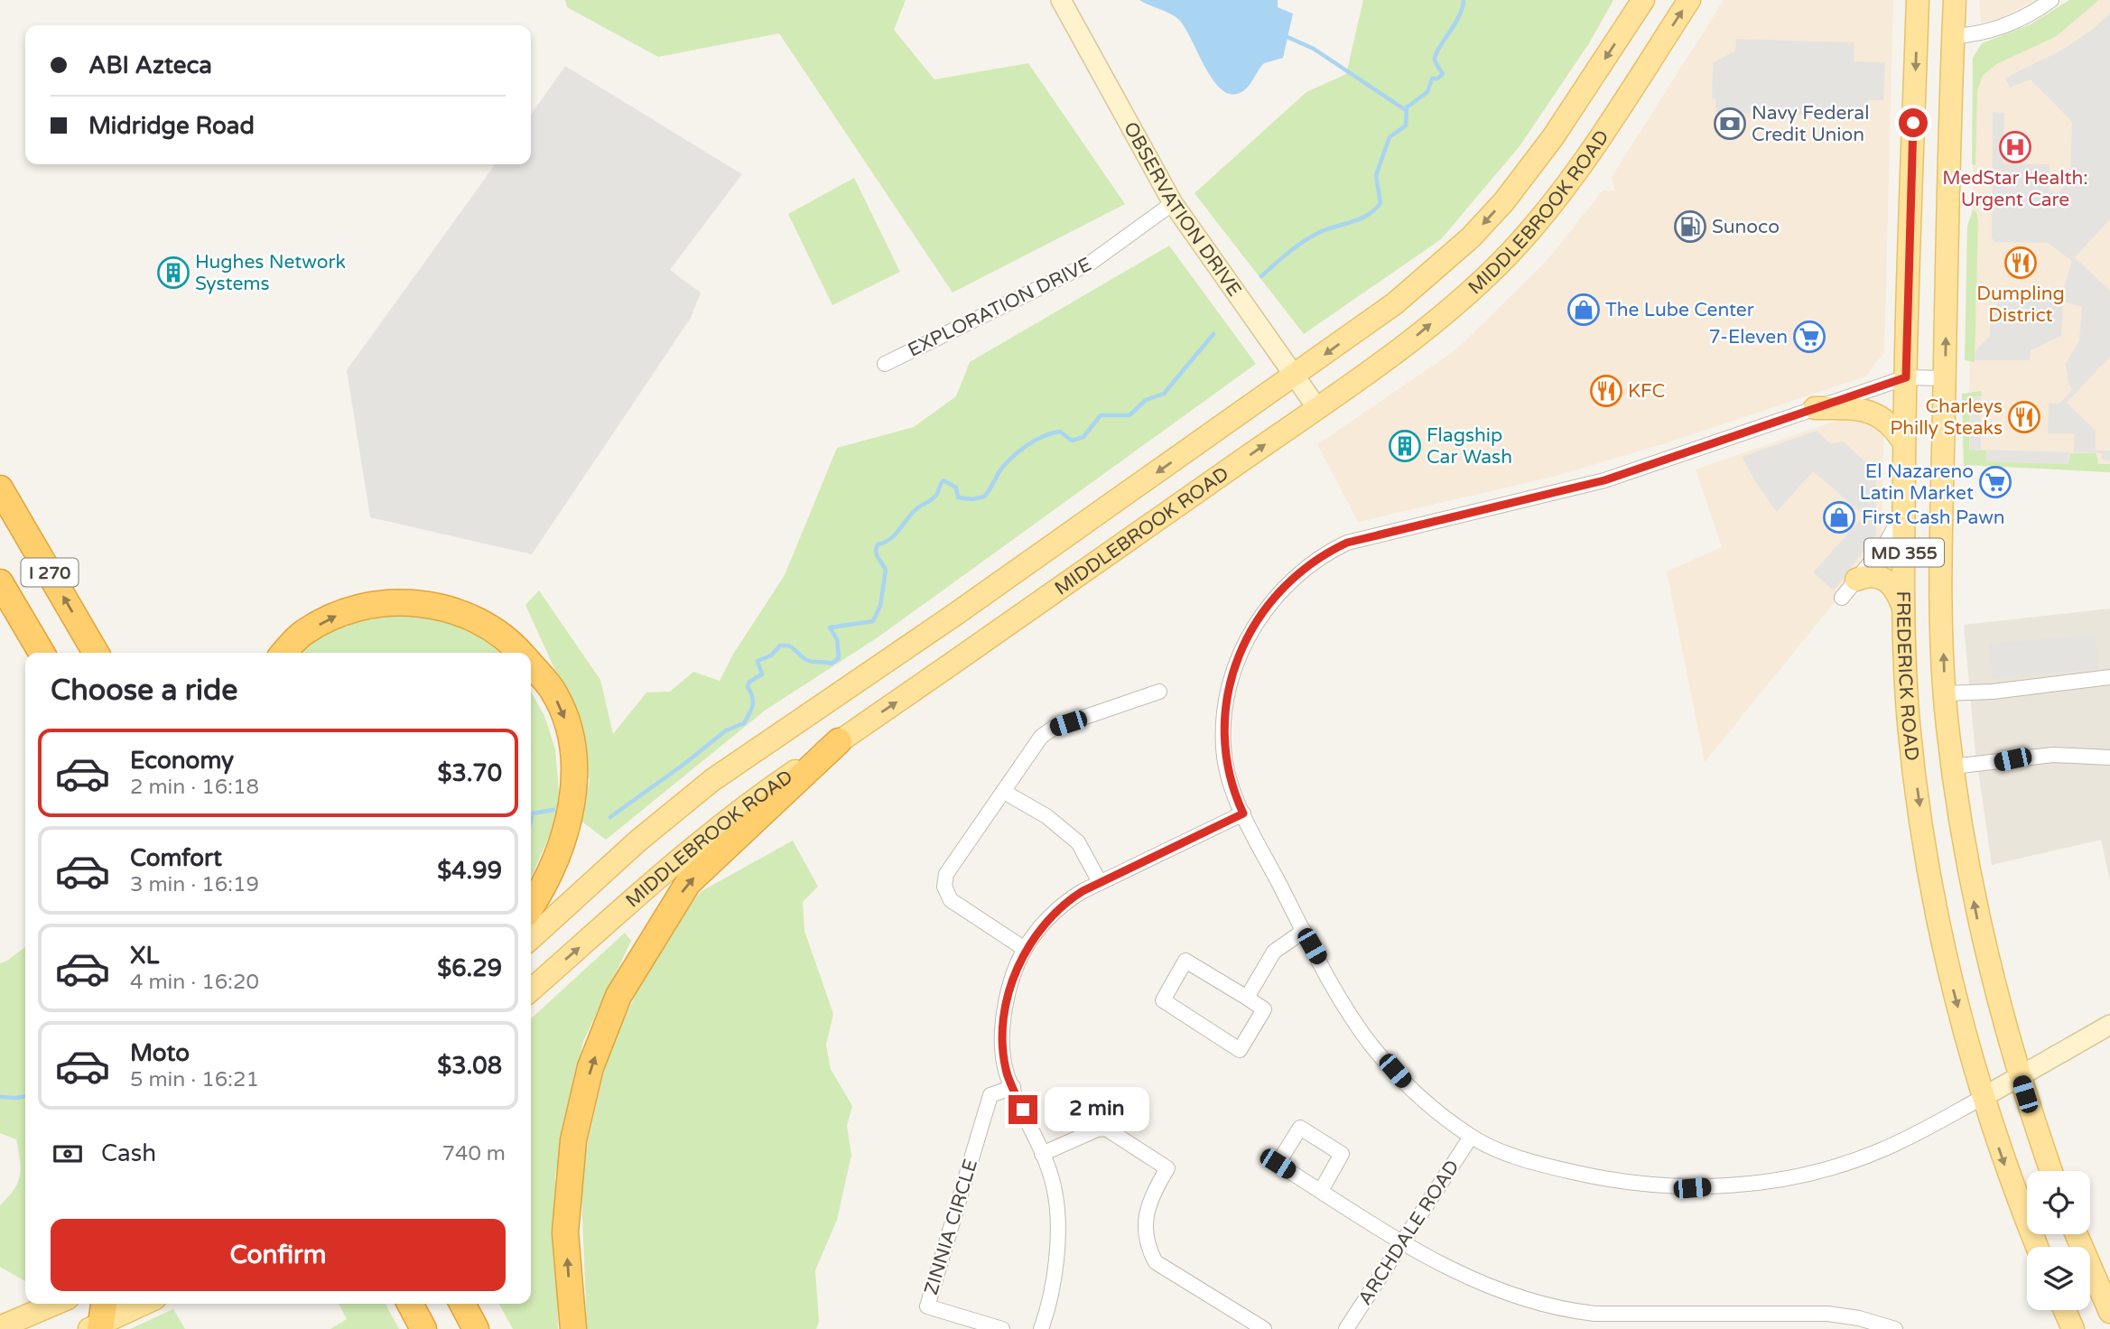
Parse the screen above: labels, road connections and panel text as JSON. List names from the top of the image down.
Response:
{
  "streets": {
    "highway": ["I 270"],
    "main road": ["MIDDLEBROOK ROAD", "MD 355", "FREDERICK ROAD"],
    "street": [
      "OBSERVATION DRIVE",
      "EXPLORATION DRIVE",
      "ZINNIA CIRCLE",
      "ARCHDALE ROAD"
    ]
  },
  "crossings": [
    ["OBSERVATION DRIVE", "MIDDLEBROOK ROAD"],
    ["OBSERVATION DRIVE", "EXPLORATION DRIVE"]
  ],
  "places": {
    "bank": ["Navy Federal Credit Union"],
    "hospital": ["MedStar Health: Urgent Care"],
    "fuel station": ["Sunoco"],
    "restaurant": ["Dumpling District", "KFC", "Charleys Philly Steaks"],
    "building": ["Hughes Network Systems", "Flagship Car Wash"],
    "shop": ["The Lube Center", "First Cash Pawn"],
    "supermarket": ["7-Eleven", "El Nazareno Latin Market"]
  },
  "page": {
    "banner": ["ABI Azteca", "Midridge Road"],
    "heading": "Choose a ride",
    "list": [
      {
        "name": "Economy",
        "note": "2 min · 16:18",
        "value": "$3.70"
      },
      {
        "name": "Comfort",
        "note": "3 min · 16:19",
        "value": "$4.99"
      },
      {
        "name": "XL",
        "note": "4 min · 16:20",
        "value": "$6.29"
      },
      {
        "name": "Moto",
        "note": "5 min · 16:21",
        "value": "$3.08"
      }
    ],
    "bubble": "2 min",
    "pay": ["Cash", "740 m"],
    "buttons": "Confirm"
  }
}
